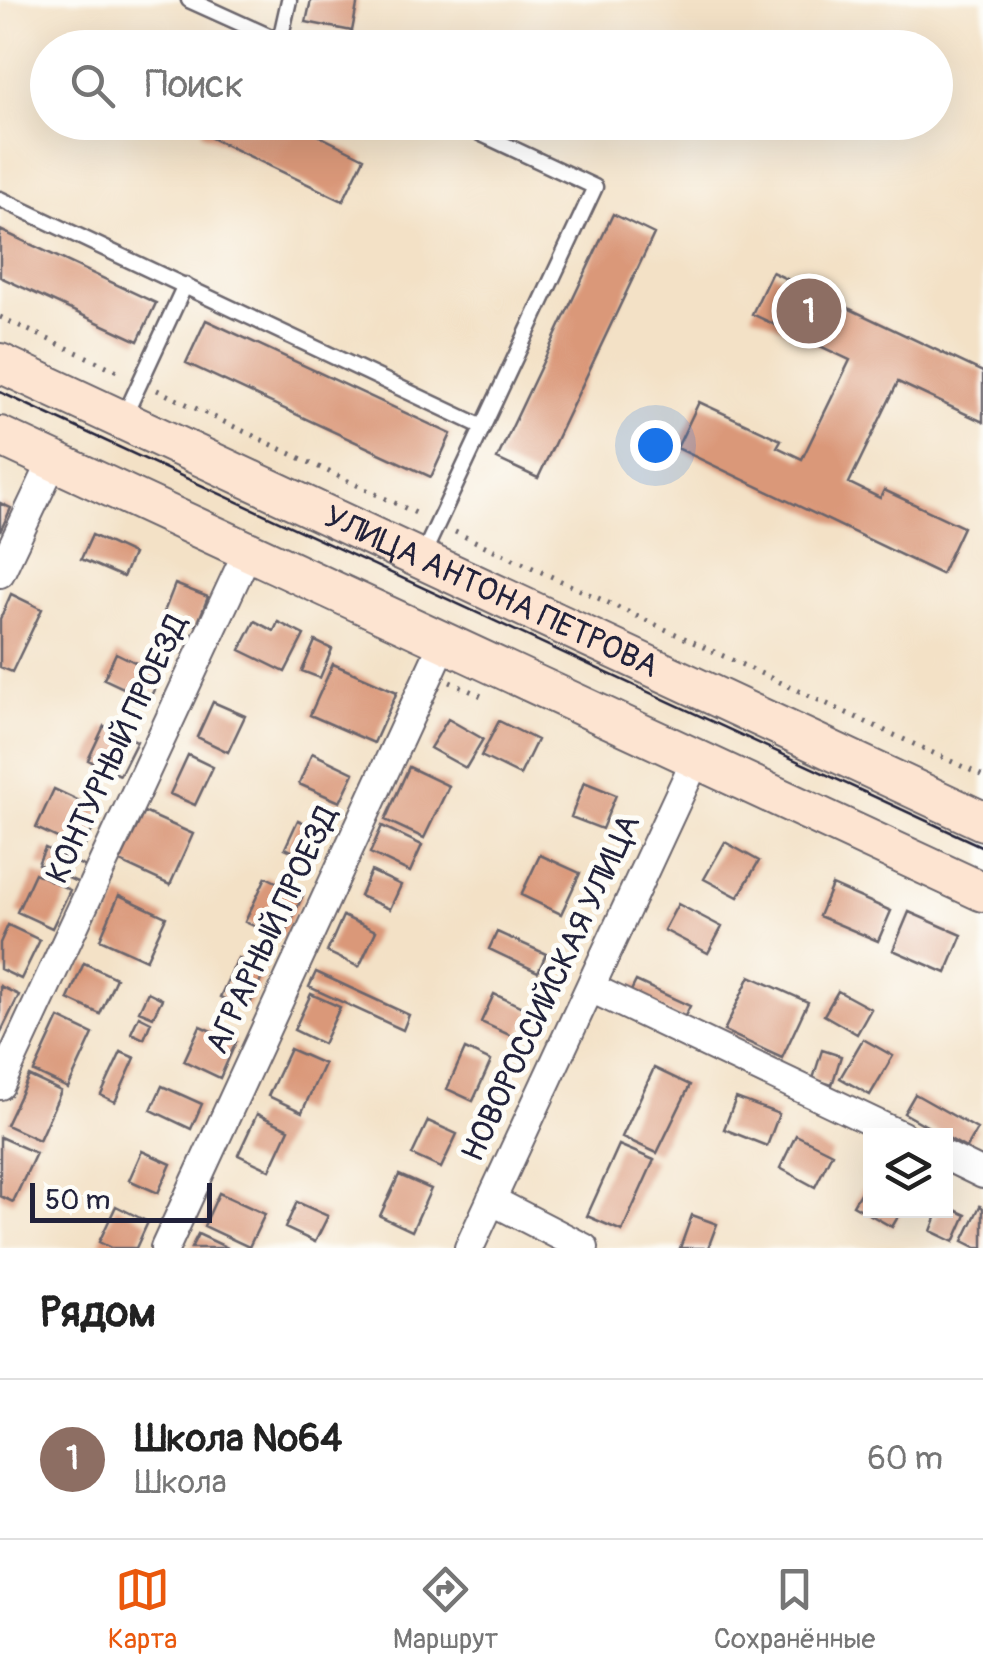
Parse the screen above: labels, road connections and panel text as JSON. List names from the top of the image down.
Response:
{
  "streets": {
    "main road": ["УЛИЦА АНТОНА ПЕТРОВА"],
    "street": ["КОНТУРНЫЙ ПРОЕЗД", "АГРАРНЫЙ ПРОЕЗД", "НОВОРОССИЙСКАЯ УЛИЦА"]
  },
  "crossings": [
    ["УЛИЦА АНТОНА ПЕТРОВА", "КОНТУРНЫЙ ПРОЕЗД"],
    ["УЛИЦА АНТОНА ПЕТРОВА", "АГРАРНЫЙ ПРОЕЗД"],
    ["УЛИЦА АНТОНА ПЕТРОВА", "НОВОРОССИЙСКАЯ УЛИЦА"]
  ],
  "scale_bar": "50 m",
  "page": {
    "search": "Поиск",
    "pins": "1",
    "scale": "50 m",
    "heading": "Рядом",
    "list": [
      {
        "mark": "1",
        "name": "Школа №64",
        "note": "Школа",
        "value": "60 m"
      }
    ],
    "nav": ["Карта", "Маршрут", "Сохранённые"]
  }
}
